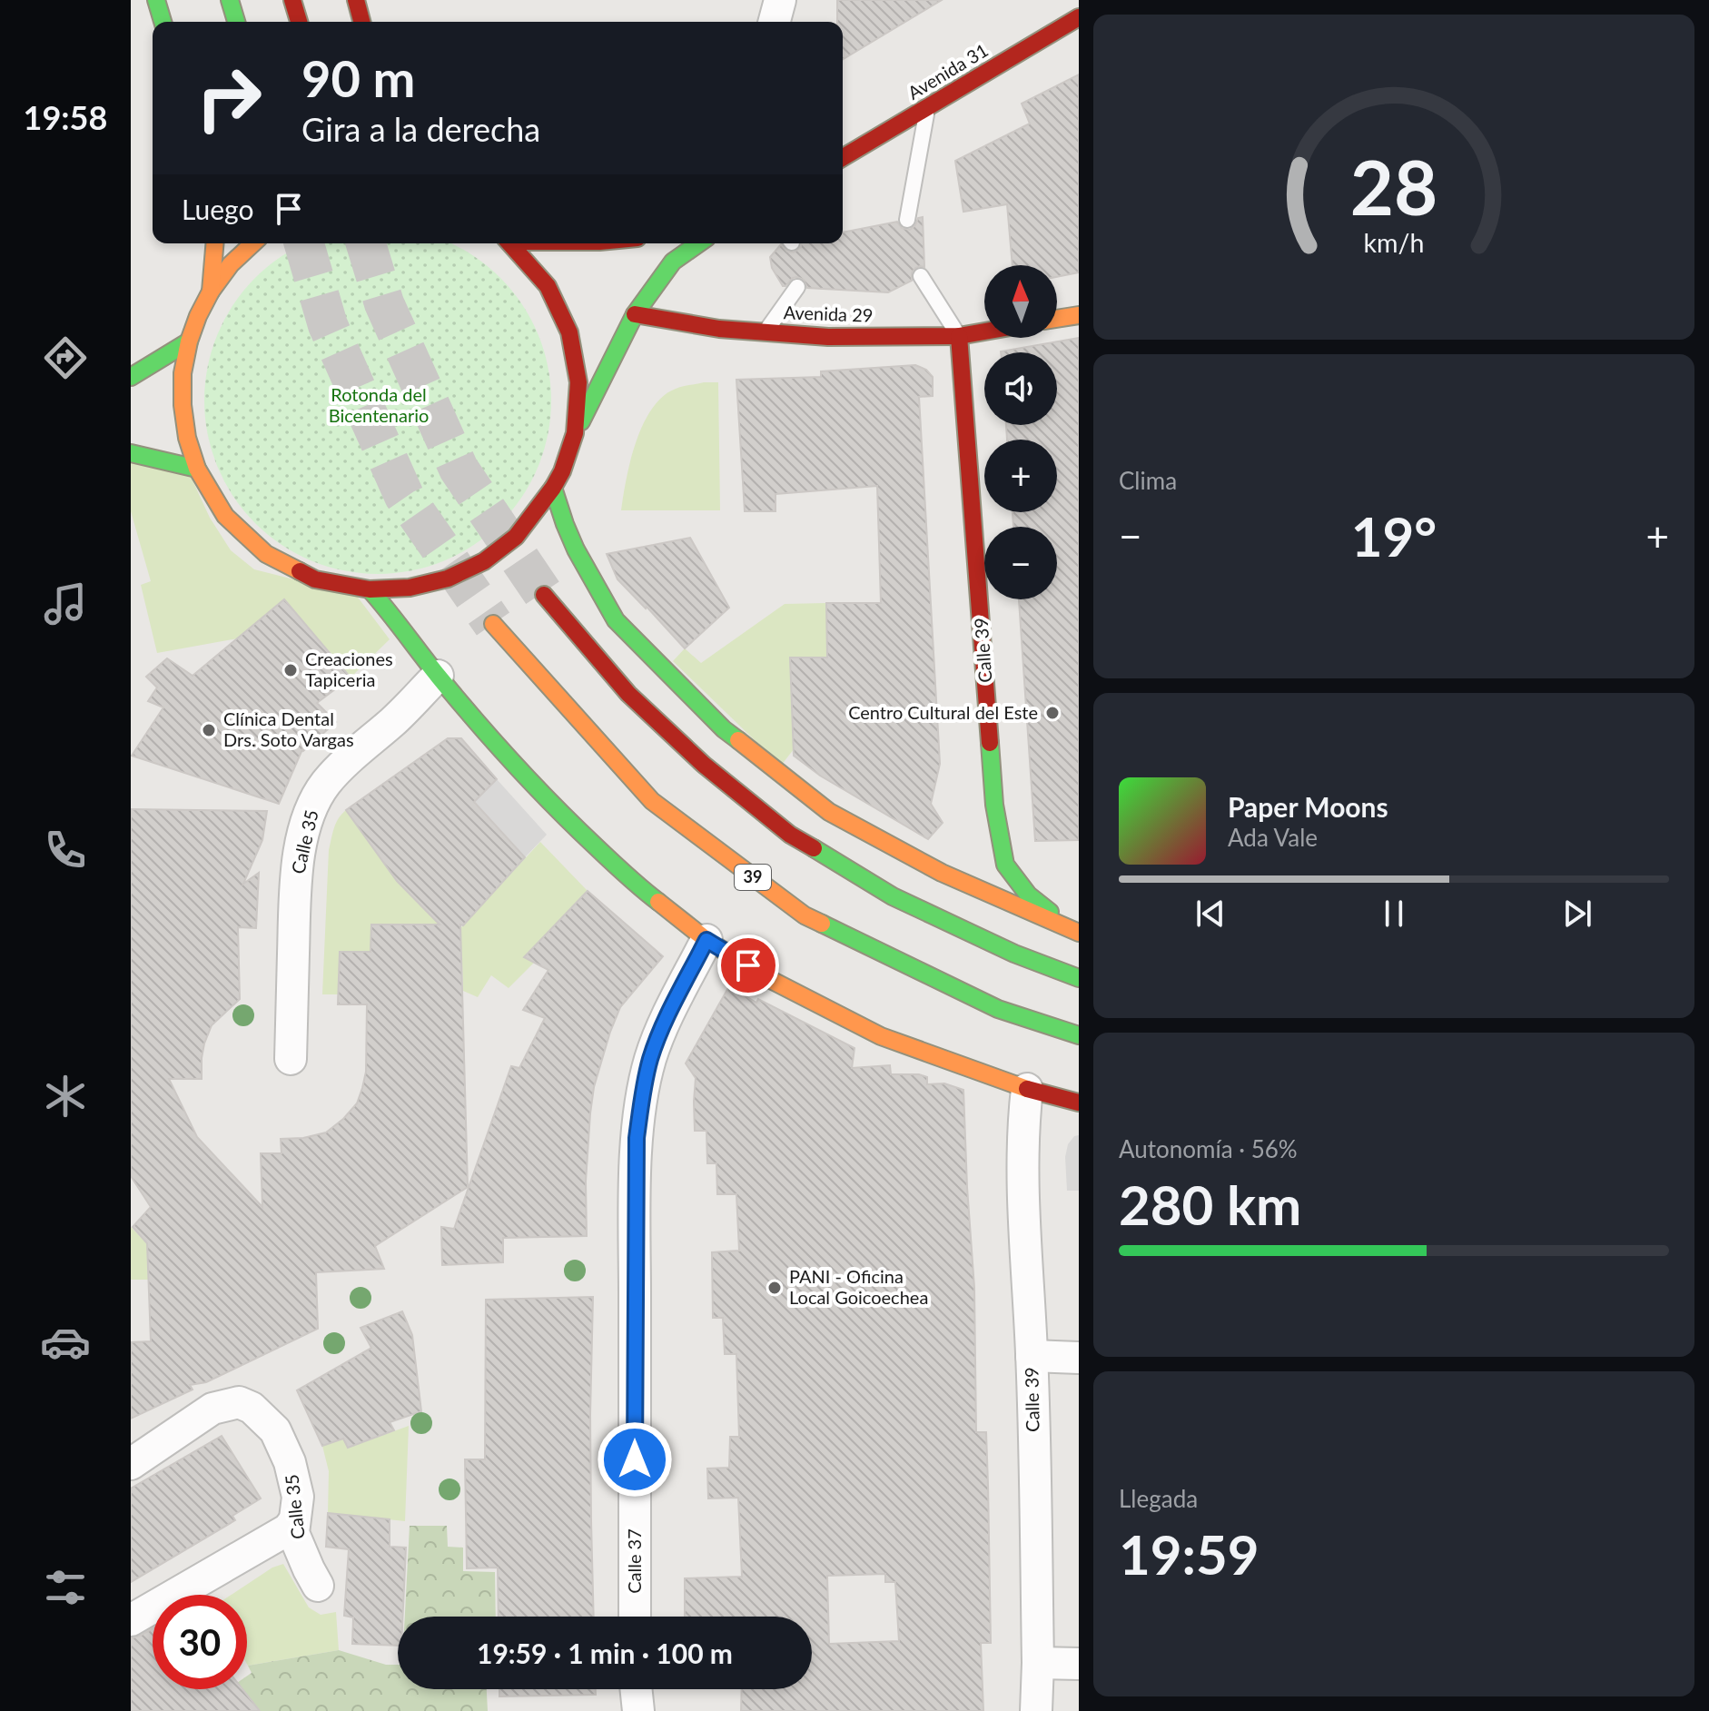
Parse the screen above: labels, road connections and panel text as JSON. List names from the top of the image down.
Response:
{
  "streets": {
    "main road": [
      "Avenida 31",
      "Avenida 29",
      "Calle 39",
      "39"
    ],
    "street": ["Calle 35", "Calle 37"]
  },
  "crossings": [
    ["Avenida 29", "Calle 39"]
  ],
  "parks": ["Rotonda del Bicentenario"],
  "places": [
    "Creaciones Tapiceria",
    "Centro Cultural del Este",
    "Clínica Dental Drs. Soto Vargas",
    "PANI - Oficina Local Goicoechea"
  ],
  "north": "top",
  "page": {
    "tabs": "19:58",
    "turn": ["90 m", "Gira a la derecha"],
    "then": "Luego",
    "map_buttons": ["+", "−"],
    "tile": [
      "Clima",
      ["Autonomía · 56%", "280 km"],
      ["Llegada", "19:59"]
    ],
    "heat": ["−", "19°", "+"],
    "song": ["Paper Moons", "Ada Vale"],
    "limit": "30",
    "trip": "19:59 · 1 min · 100 m",
    "gauge": ["28", "km/h"]
  }
}
